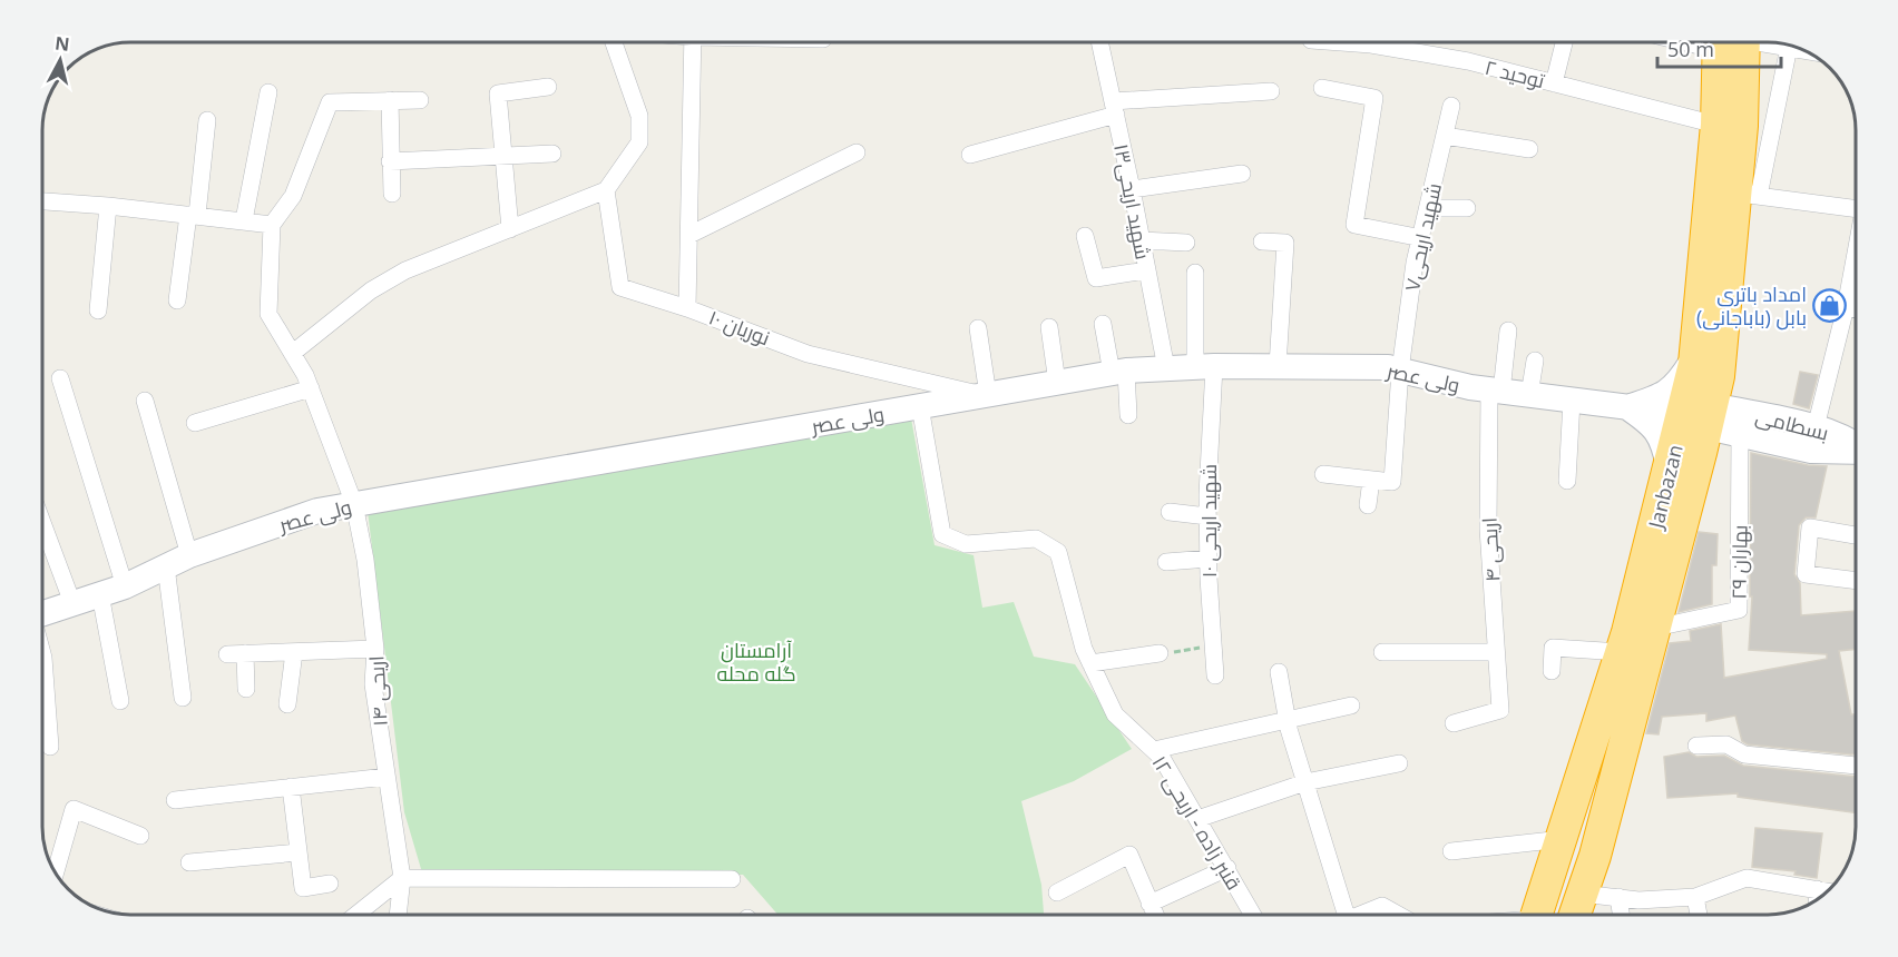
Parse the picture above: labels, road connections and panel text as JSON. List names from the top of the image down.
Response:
{
  "streets": {
    "highway": ["Janbazan"],
    "main road": ["ولی عصر", "بسطامی"],
    "street": [
      "توحید ۲",
      "شهید اریحی۱۳",
      "شهید اریحی۷",
      "نوریان ۱۰",
      "شهید اریحی ۱۰",
      "اریحی ۴",
      "بهاران ۲۹",
      "اریحی ۱۴",
      "قنبر زاده - اریحی ۱۲"
    ]
  },
  "crossings": [
    ["توحید ۲", "Janbazan"],
    ["شهید اریحی۱۳", "ولی عصر"],
    ["شهید اریحی۷", "ولی عصر"],
    ["نوریان ۱۰", "ولی عصر"],
    ["ولی عصر", "بسطامی"],
    ["ولی عصر", "Janbazan"],
    ["ولی عصر", "شهید اریحی ۱۰"],
    ["ولی عصر", "اریحی ۴"],
    ["ولی عصر", "اریحی ۱۴"],
    ["ولی عصر", "قنبر زاده - اریحی ۱۲"],
    ["بسطامی", "Janbazan"],
    ["بسطامی", "بهاران ۲۹"],
    ["Janbazan", "بهاران ۲۹"]
  ],
  "parks": ["آرامستان گله محله"],
  "places": {
    "shop": ["امداد باتری بابل (باباجانی)"]
  },
  "scale_bar": "50 m",
  "north": "top"
}
